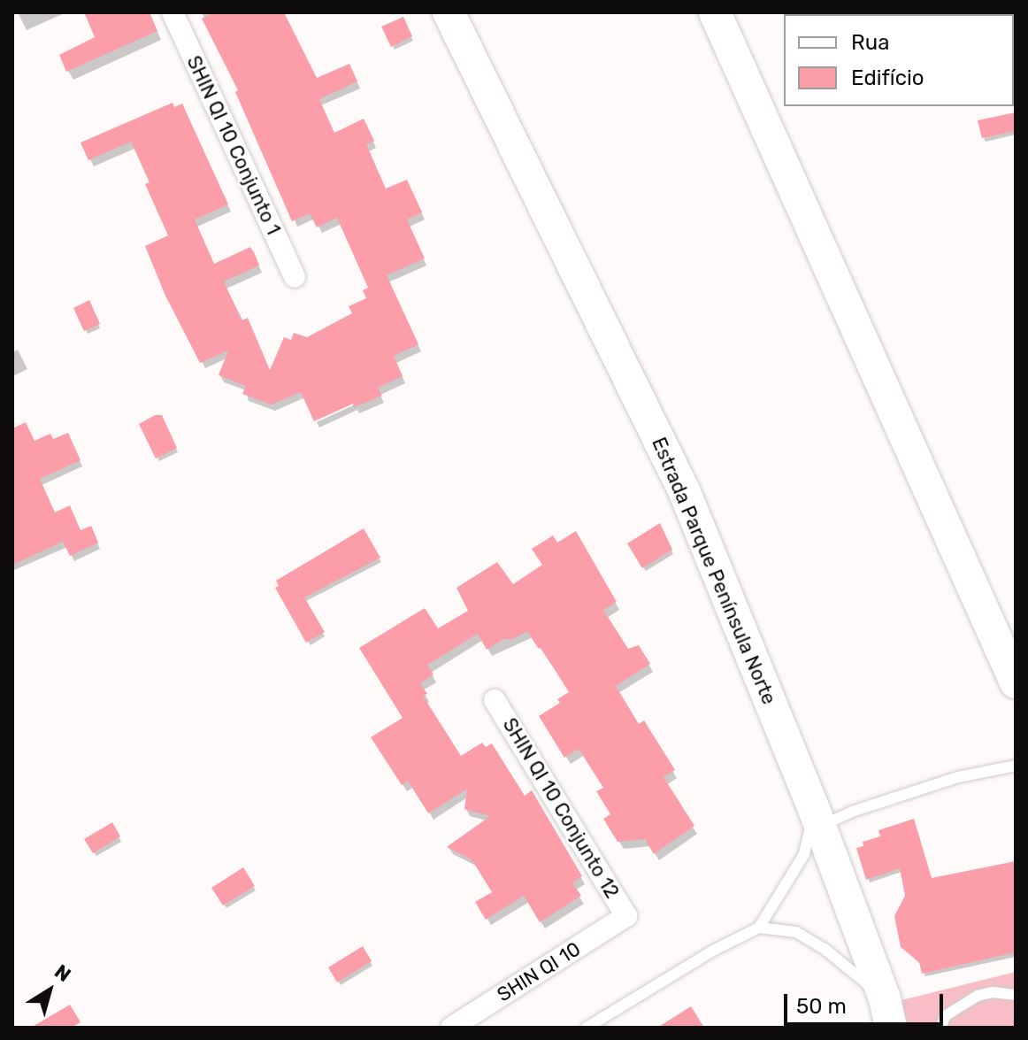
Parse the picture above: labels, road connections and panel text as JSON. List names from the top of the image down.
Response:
{
  "streets": {
    "main road": ["Estrada Parque Península Norte"],
    "street": ["SHIN QI 10 Conjunto 1", "SHIN QI 10 Conjunto 12", "SHIN QI 10"]
  },
  "crossings": [
    ["SHIN QI 10 Conjunto 12", "SHIN QI 10"]
  ],
  "legend": ["Rua", "Edifício"],
  "scale_bar": "50 m",
  "north": "top right"
}
